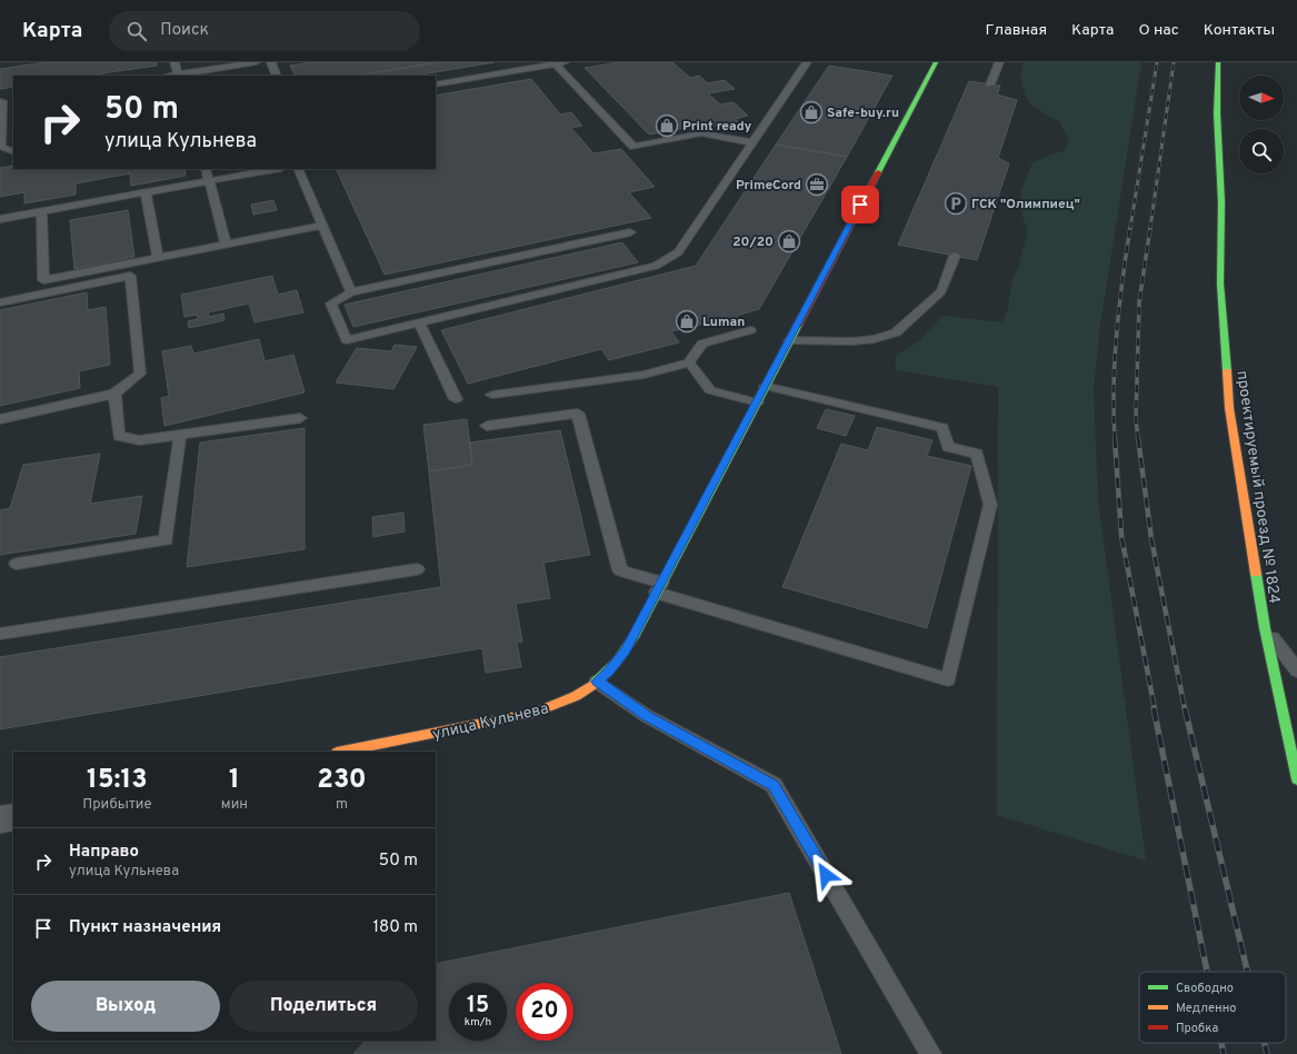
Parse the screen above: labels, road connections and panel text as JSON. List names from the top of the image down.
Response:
{
  "streets": {
    "street": ["проектируемый проезд № 1824", "улица Кульнева"]
  },
  "places": {
    "shop": [
      "Safe-buy.ru",
      "Print ready",
      "20/20",
      "Luman"
    ],
    "office": ["PrimeCord"],
    "parking": ["ГСК \"Олимпиец\""]
  },
  "legend": ["Свободно", "Медленно", "Пробка"],
  "north": "right",
  "page": {
    "header": "Карта",
    "search": "Поиск",
    "nav": [
      "Главная",
      "Карта",
      "О нас",
      "Контакты"
    ],
    "turn": ["50 m", "улица Кульнева"],
    "eta": [
      "15:13",
      "Прибытие",
      "1",
      "мин",
      "230",
      "m"
    ],
    "list": [
      {
        "name": "Направо",
        "note": "улица Кульнева",
        "value": "50 m"
      },
      {
        "name": "Пункт назначения",
        "value": "180 m"
      }
    ],
    "buttons": ["Выход", "Поделиться"],
    "speed": "15 km/h",
    "limit": "20"
  }
}
